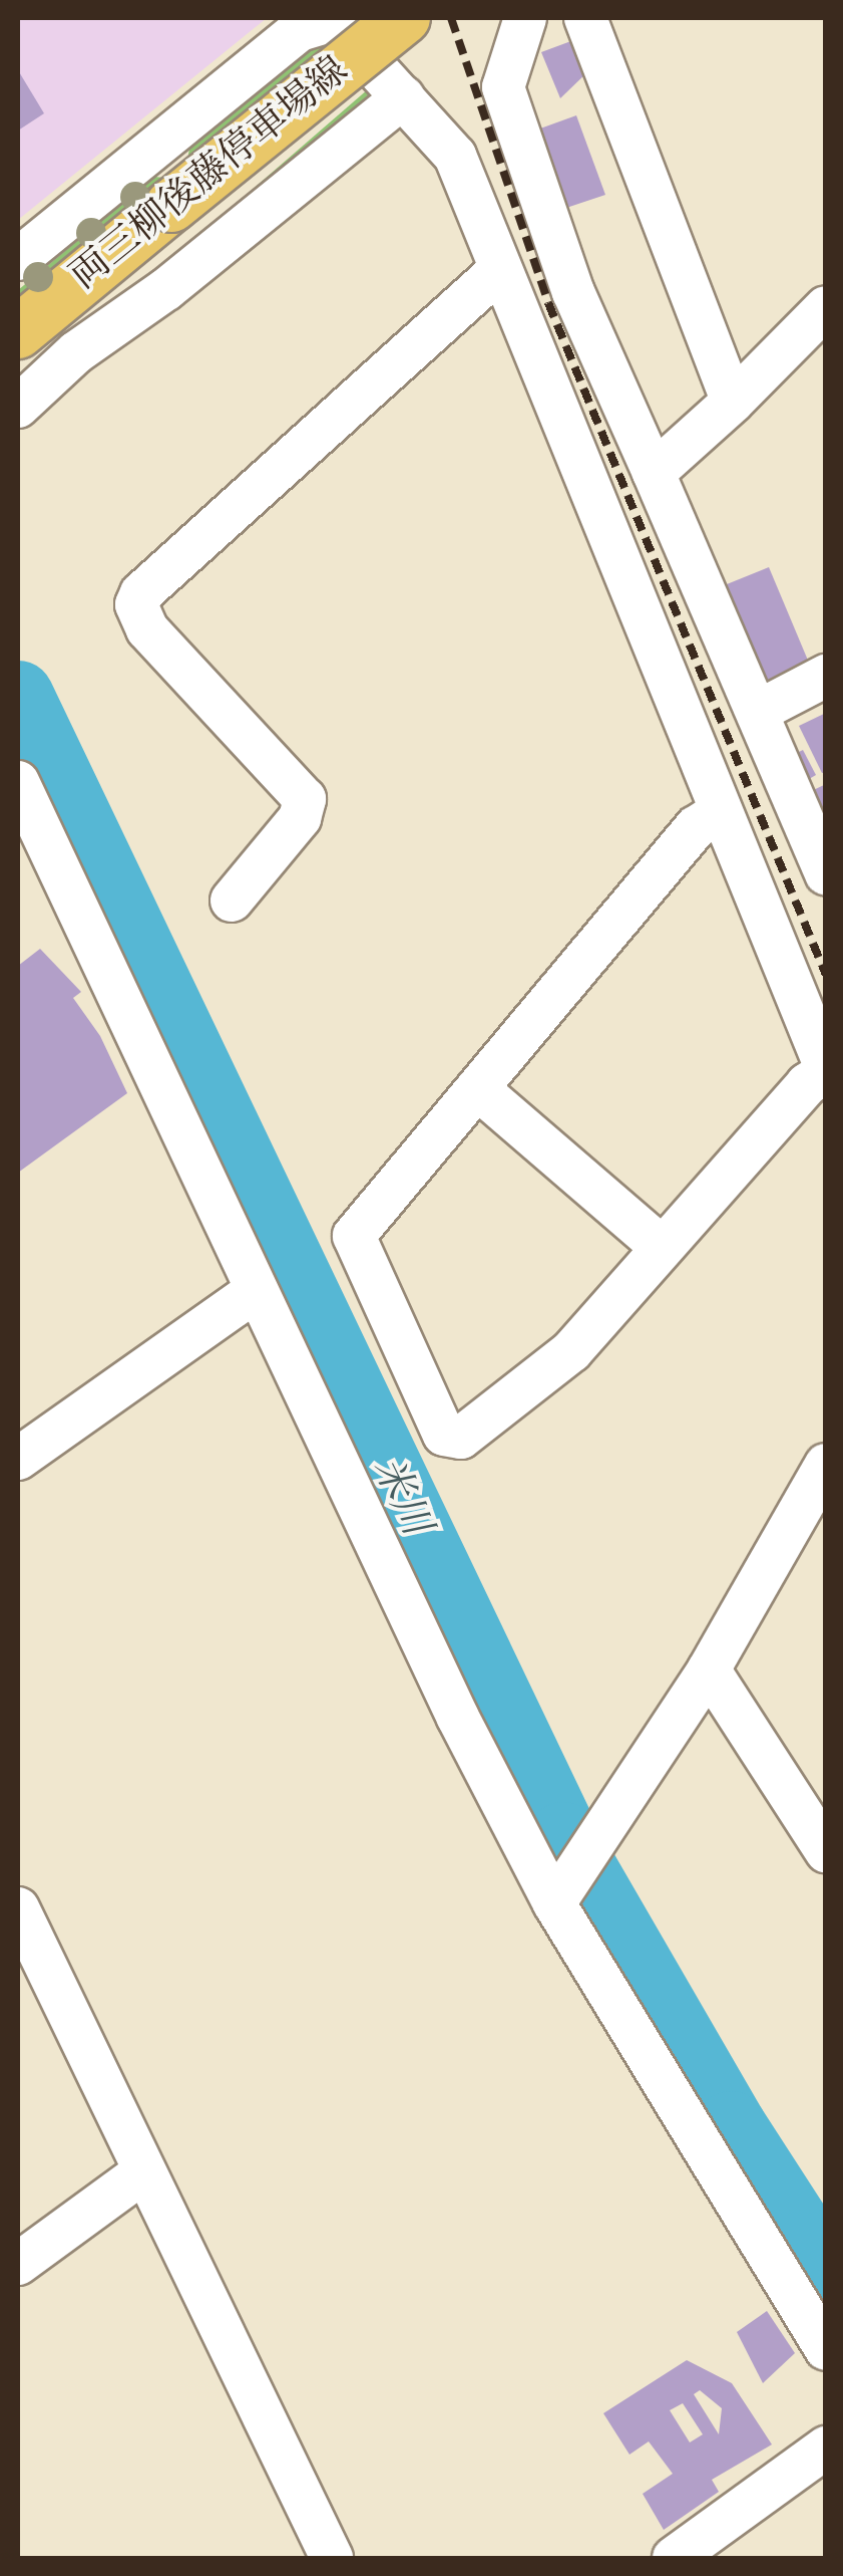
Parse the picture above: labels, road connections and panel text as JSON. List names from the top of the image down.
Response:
{
  "streets": {
    "main road": ["両三柳後藤停車場線"]
  },
  "water": ["米川"]
}
